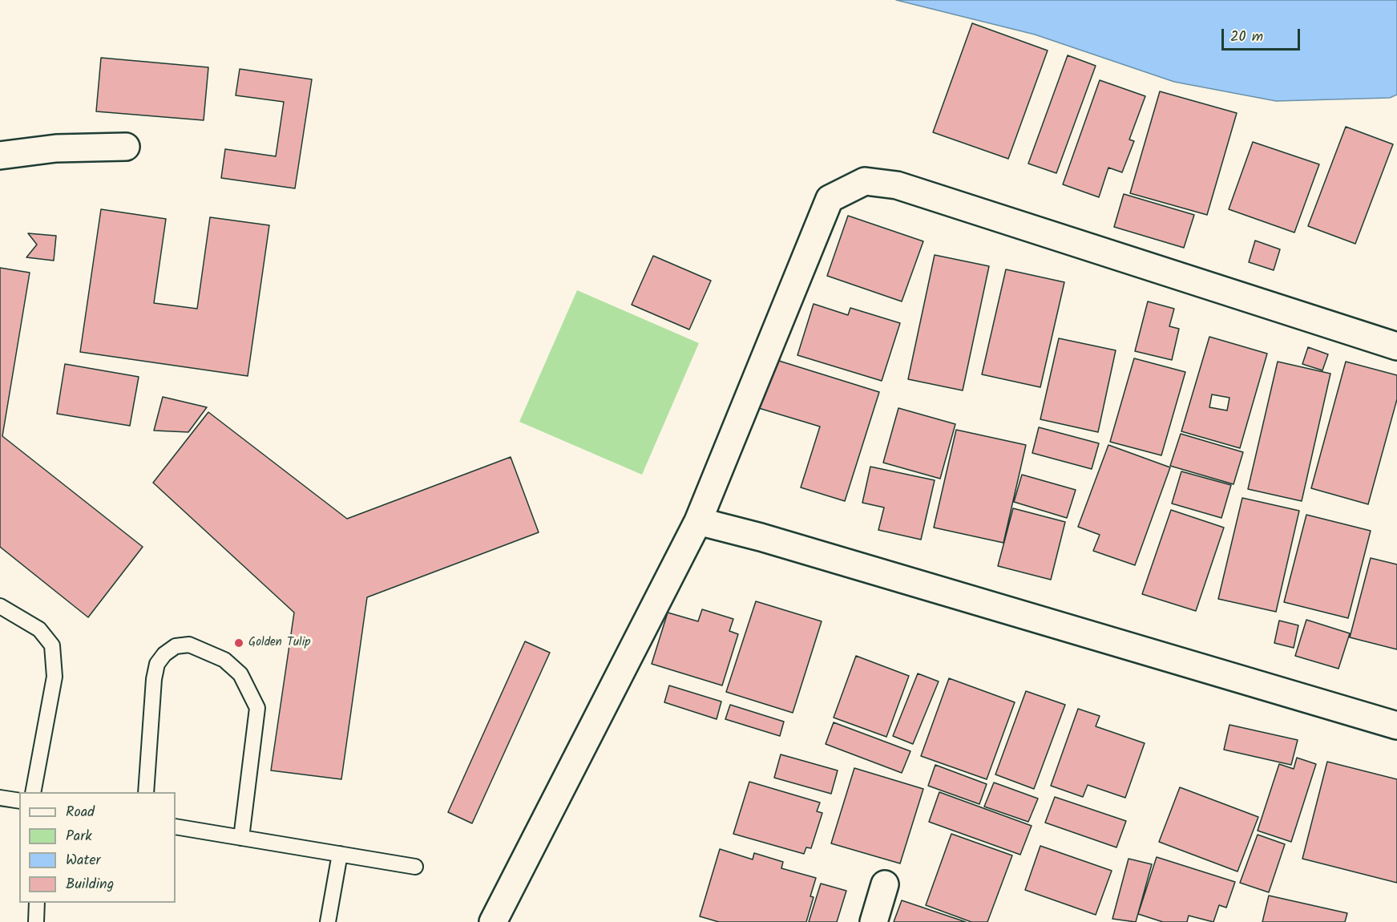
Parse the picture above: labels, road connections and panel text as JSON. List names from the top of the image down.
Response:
{
  "places": ["Golden Tulip"],
  "legend": [
    "Road",
    "Park",
    "Water",
    "Building"
  ],
  "scale_bar": "20 m"
}
